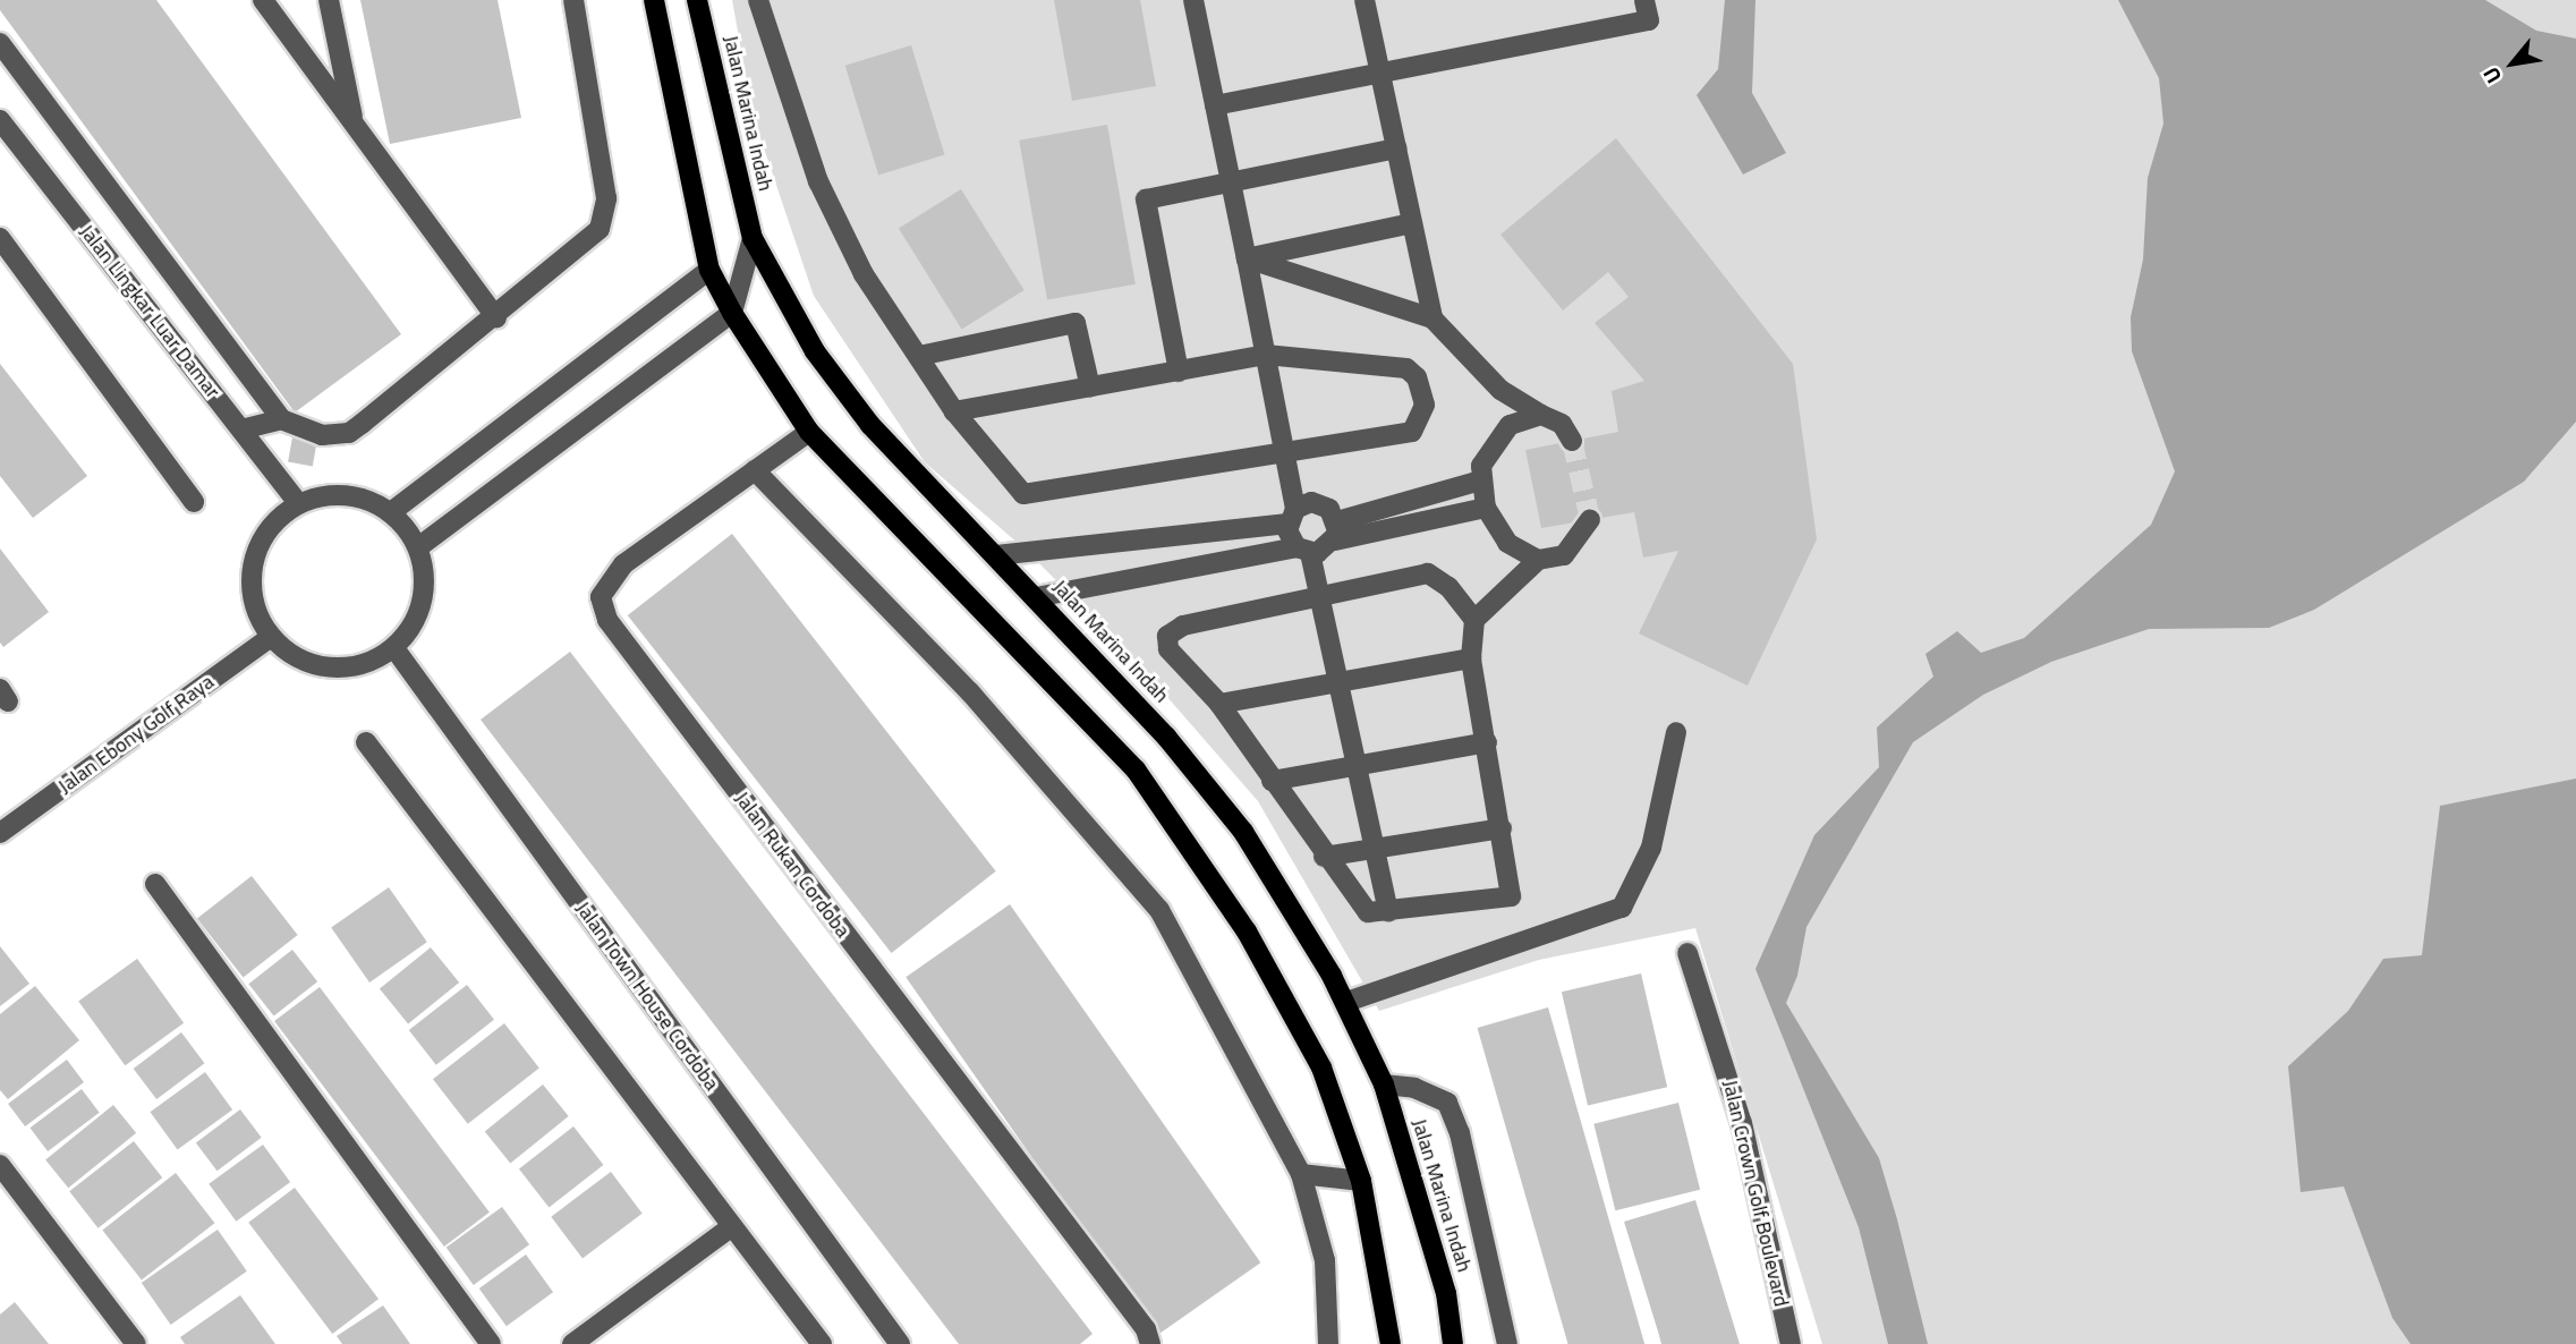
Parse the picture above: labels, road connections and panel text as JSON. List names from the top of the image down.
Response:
{
  "streets": {
    "main road": ["Jalan Marina Indah"],
    "street": [
      "Jalan Lingkar Luar Damar",
      "Jalan Ebony Golf Raya",
      "Jalan Rukan Cordoba",
      "Jalan Town House Cordoba",
      "Jalan Crown Golf Boulevard"
    ]
  },
  "crossings": [
    ["Jalan Lingkar Luar Damar", "Jalan Ebony Golf Raya"],
    ["Jalan Lingkar Luar Damar", "Jalan Town House Cordoba"],
    ["Jalan Ebony Golf Raya", "Jalan Town House Cordoba"]
  ],
  "north": "bottom left"
}
